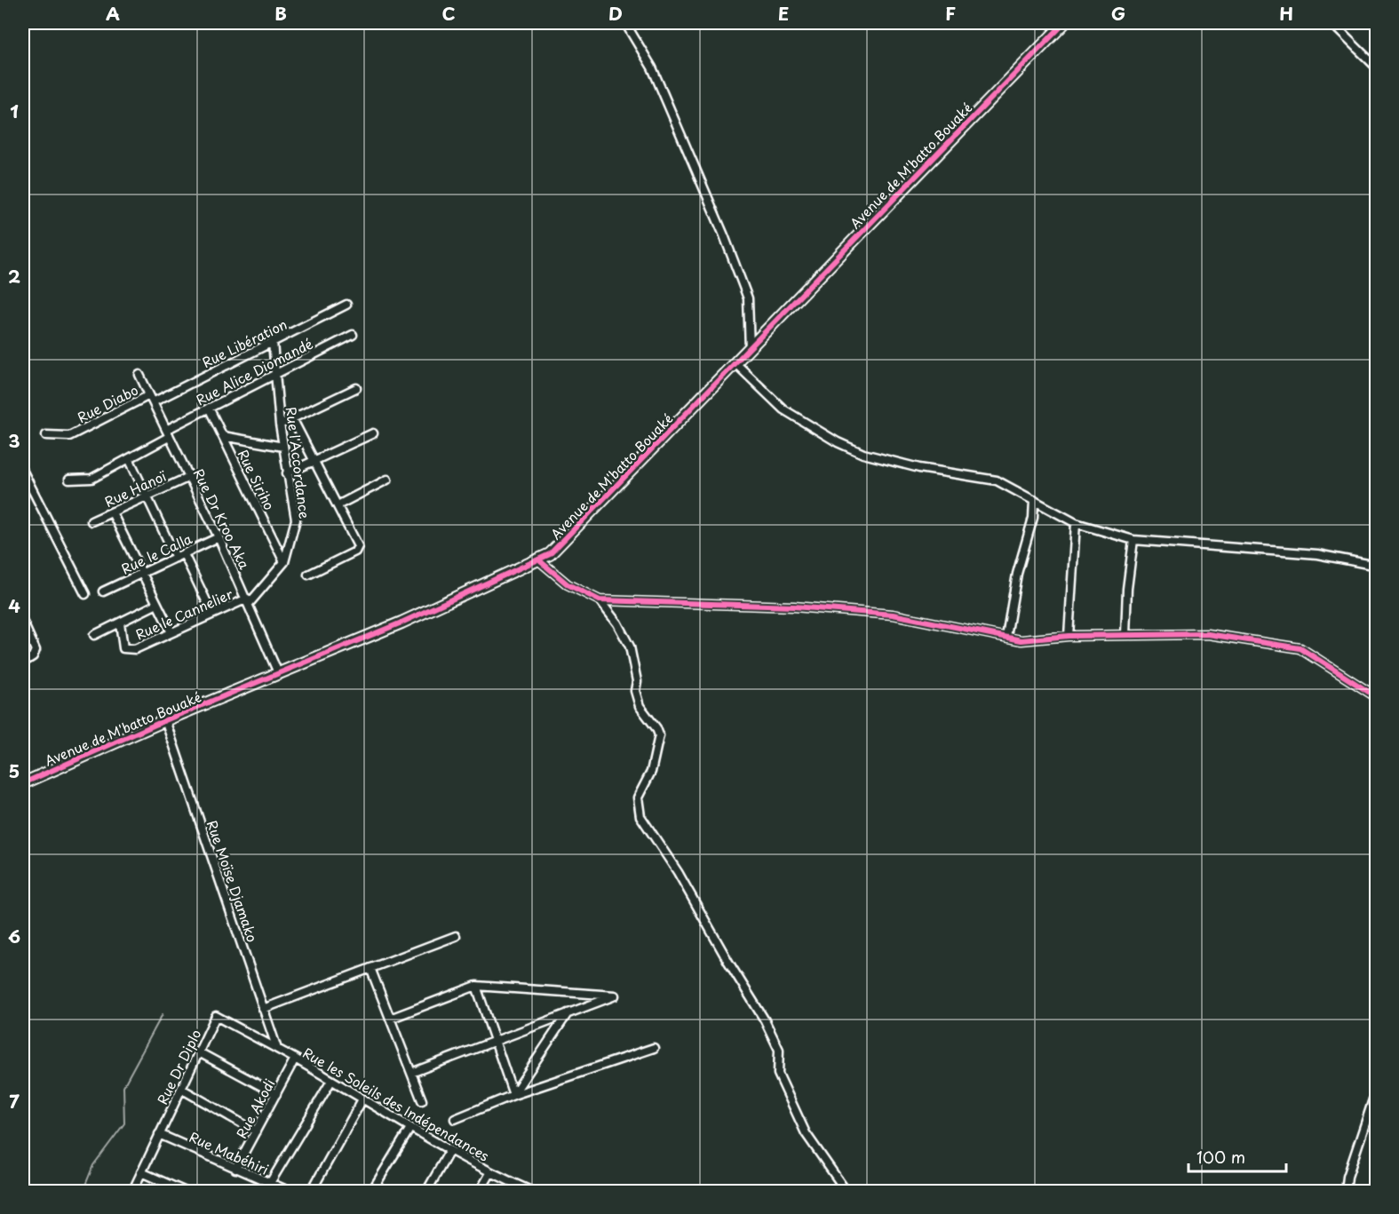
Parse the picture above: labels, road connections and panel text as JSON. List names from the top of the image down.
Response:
{
  "streets": {
    "street": [
      "Avenue de M'batto Bouaké",
      "Rue Libération",
      "Rue Alice Diomandé",
      "Rue Diabo",
      "Rue l'Accordance",
      "Rue Siriho",
      "Rue Hanoï",
      "Rue Dr Kroo Aka",
      "Rue le Calla",
      "Rue le Cannelier",
      "Rue Moïse Djamako",
      "Rue Dr Diplo",
      "Rue les Soleils des Indépendances",
      "Rue Akodi",
      "Rue Mabéhiri"
    ]
  },
  "crossings": [
    ["Avenue de M'batto Bouaké", "Rue Dr Kroo Aka"],
    ["Avenue de M'batto Bouaké", "Rue Moïse Djamako"],
    ["Rue Libération", "Rue Diabo"],
    ["Rue Libération", "Rue l'Accordance"],
    ["Rue Libération", "Rue Dr Kroo Aka"],
    ["Rue Alice Diomandé", "Rue l'Accordance"],
    ["Rue Alice Diomandé", "Rue Siriho"],
    ["Rue Alice Diomandé", "Rue Dr Kroo Aka"],
    ["Rue Diabo", "Rue Dr Kroo Aka"],
    ["Rue l'Accordance", "Rue Siriho"],
    ["Rue l'Accordance", "Rue Dr Kroo Aka"],
    ["Rue l'Accordance", "Rue le Cannelier"],
    ["Rue Hanoï", "Rue Dr Kroo Aka"],
    ["Rue Dr Kroo Aka", "Rue le Calla"],
    ["Rue Dr Kroo Aka", "Rue le Cannelier"],
    ["Rue Moïse Djamako", "Rue Dr Diplo"],
    ["Rue Moïse Djamako", "Rue les Soleils des Indépendances"],
    ["Rue Dr Diplo", "Rue les Soleils des Indépendances"],
    ["Rue Dr Diplo", "Rue Mabéhiri"],
    ["Rue les Soleils des Indépendances", "Rue Akodi"],
    ["Rue Akodi", "Rue Mabéhiri"]
  ],
  "scale_bar": "100 m",
  "grid": {
    "columns": [
      "A",
      "B",
      "C",
      "D",
      "E",
      "F",
      "G",
      "H"
    ],
    "rows": [
      "1",
      "2",
      "3",
      "4",
      "5",
      "6",
      "7"
    ]
  }
}
